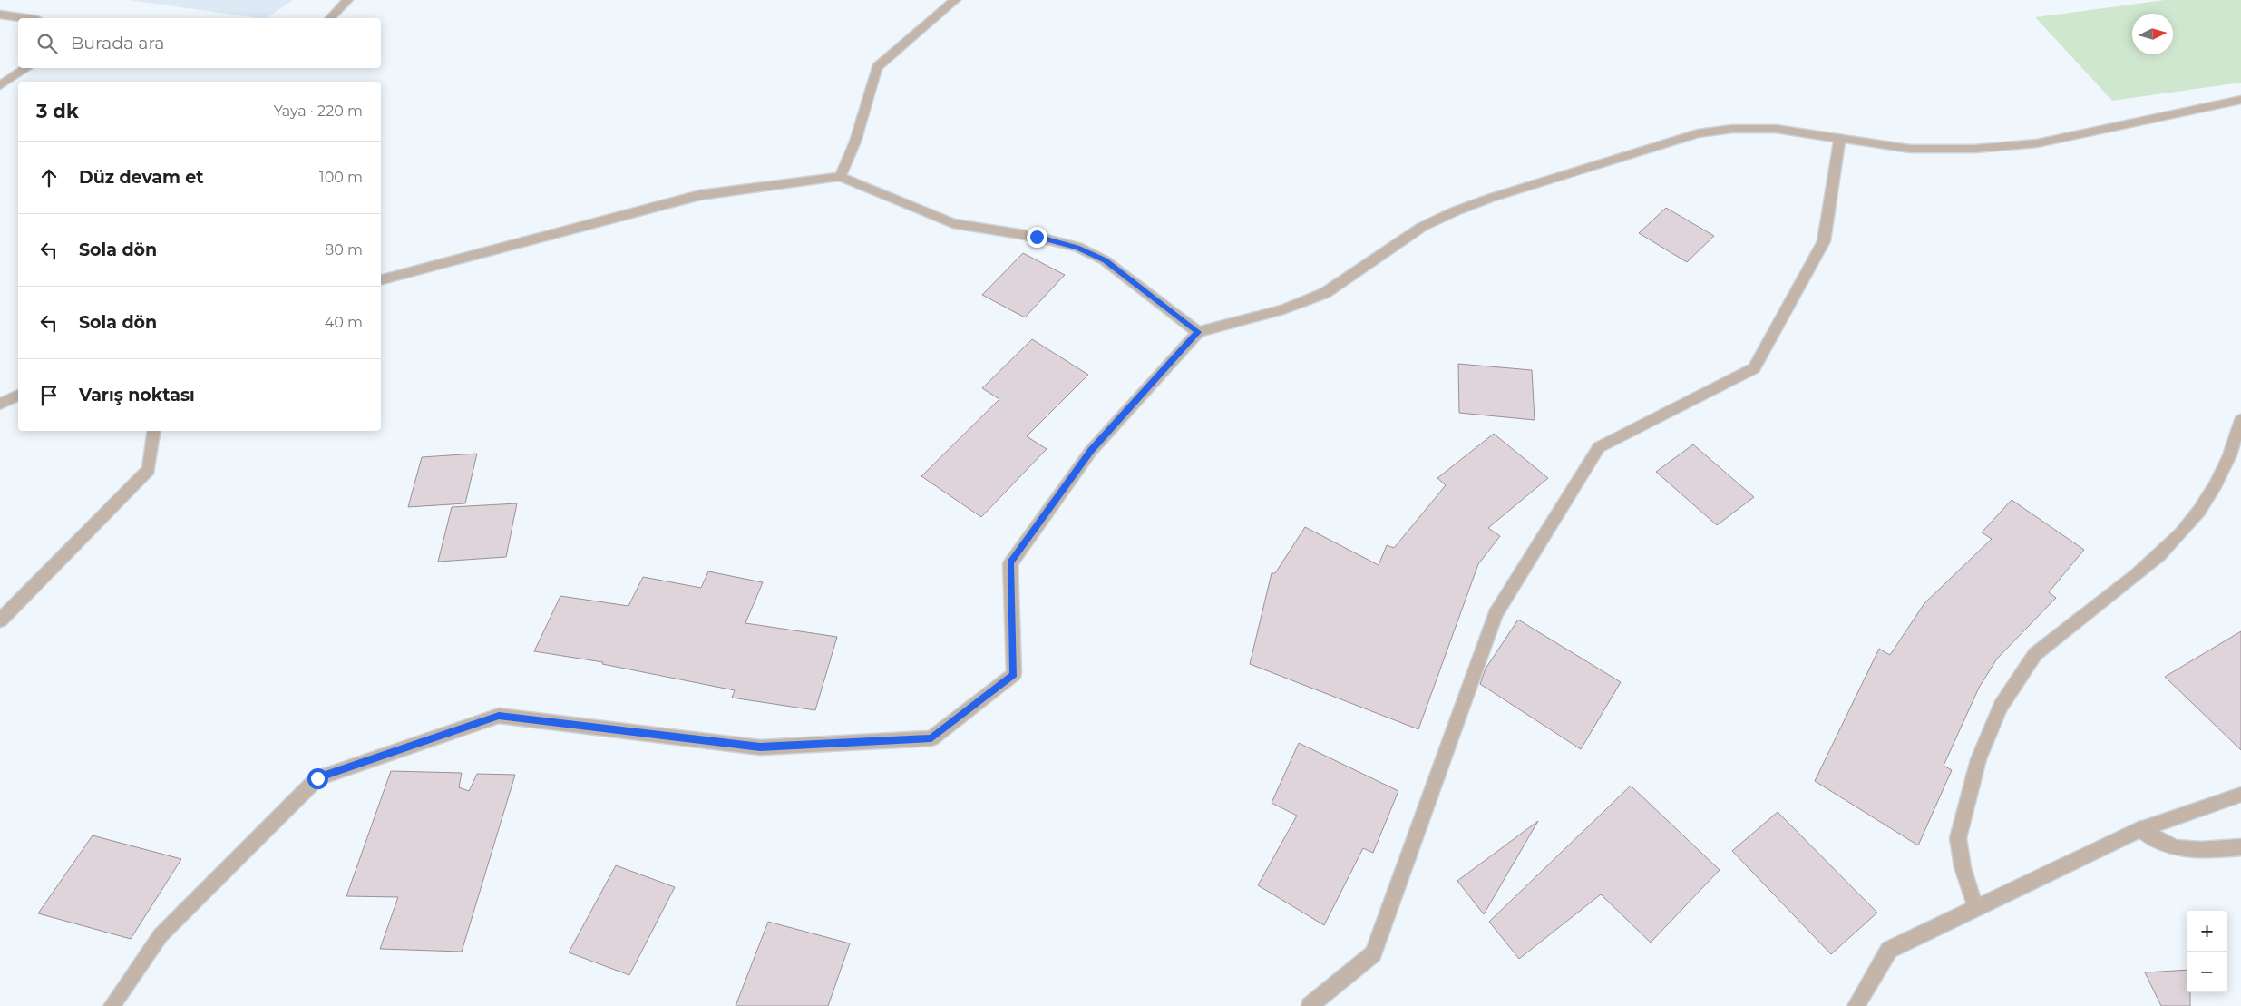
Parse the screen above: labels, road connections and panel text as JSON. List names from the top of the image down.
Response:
{
  "north": "right",
  "page": {
    "search": "Burada ara",
    "heading": ["3 dk", "Yaya · 220 m"],
    "list": [
      ["Düz devam et", "100 m"],
      ["Sola dön", "80 m"],
      ["Sola dön", "40 m"],
      "Varış noktası"
    ],
    "map_buttons": ["+", "−"]
  }
}
